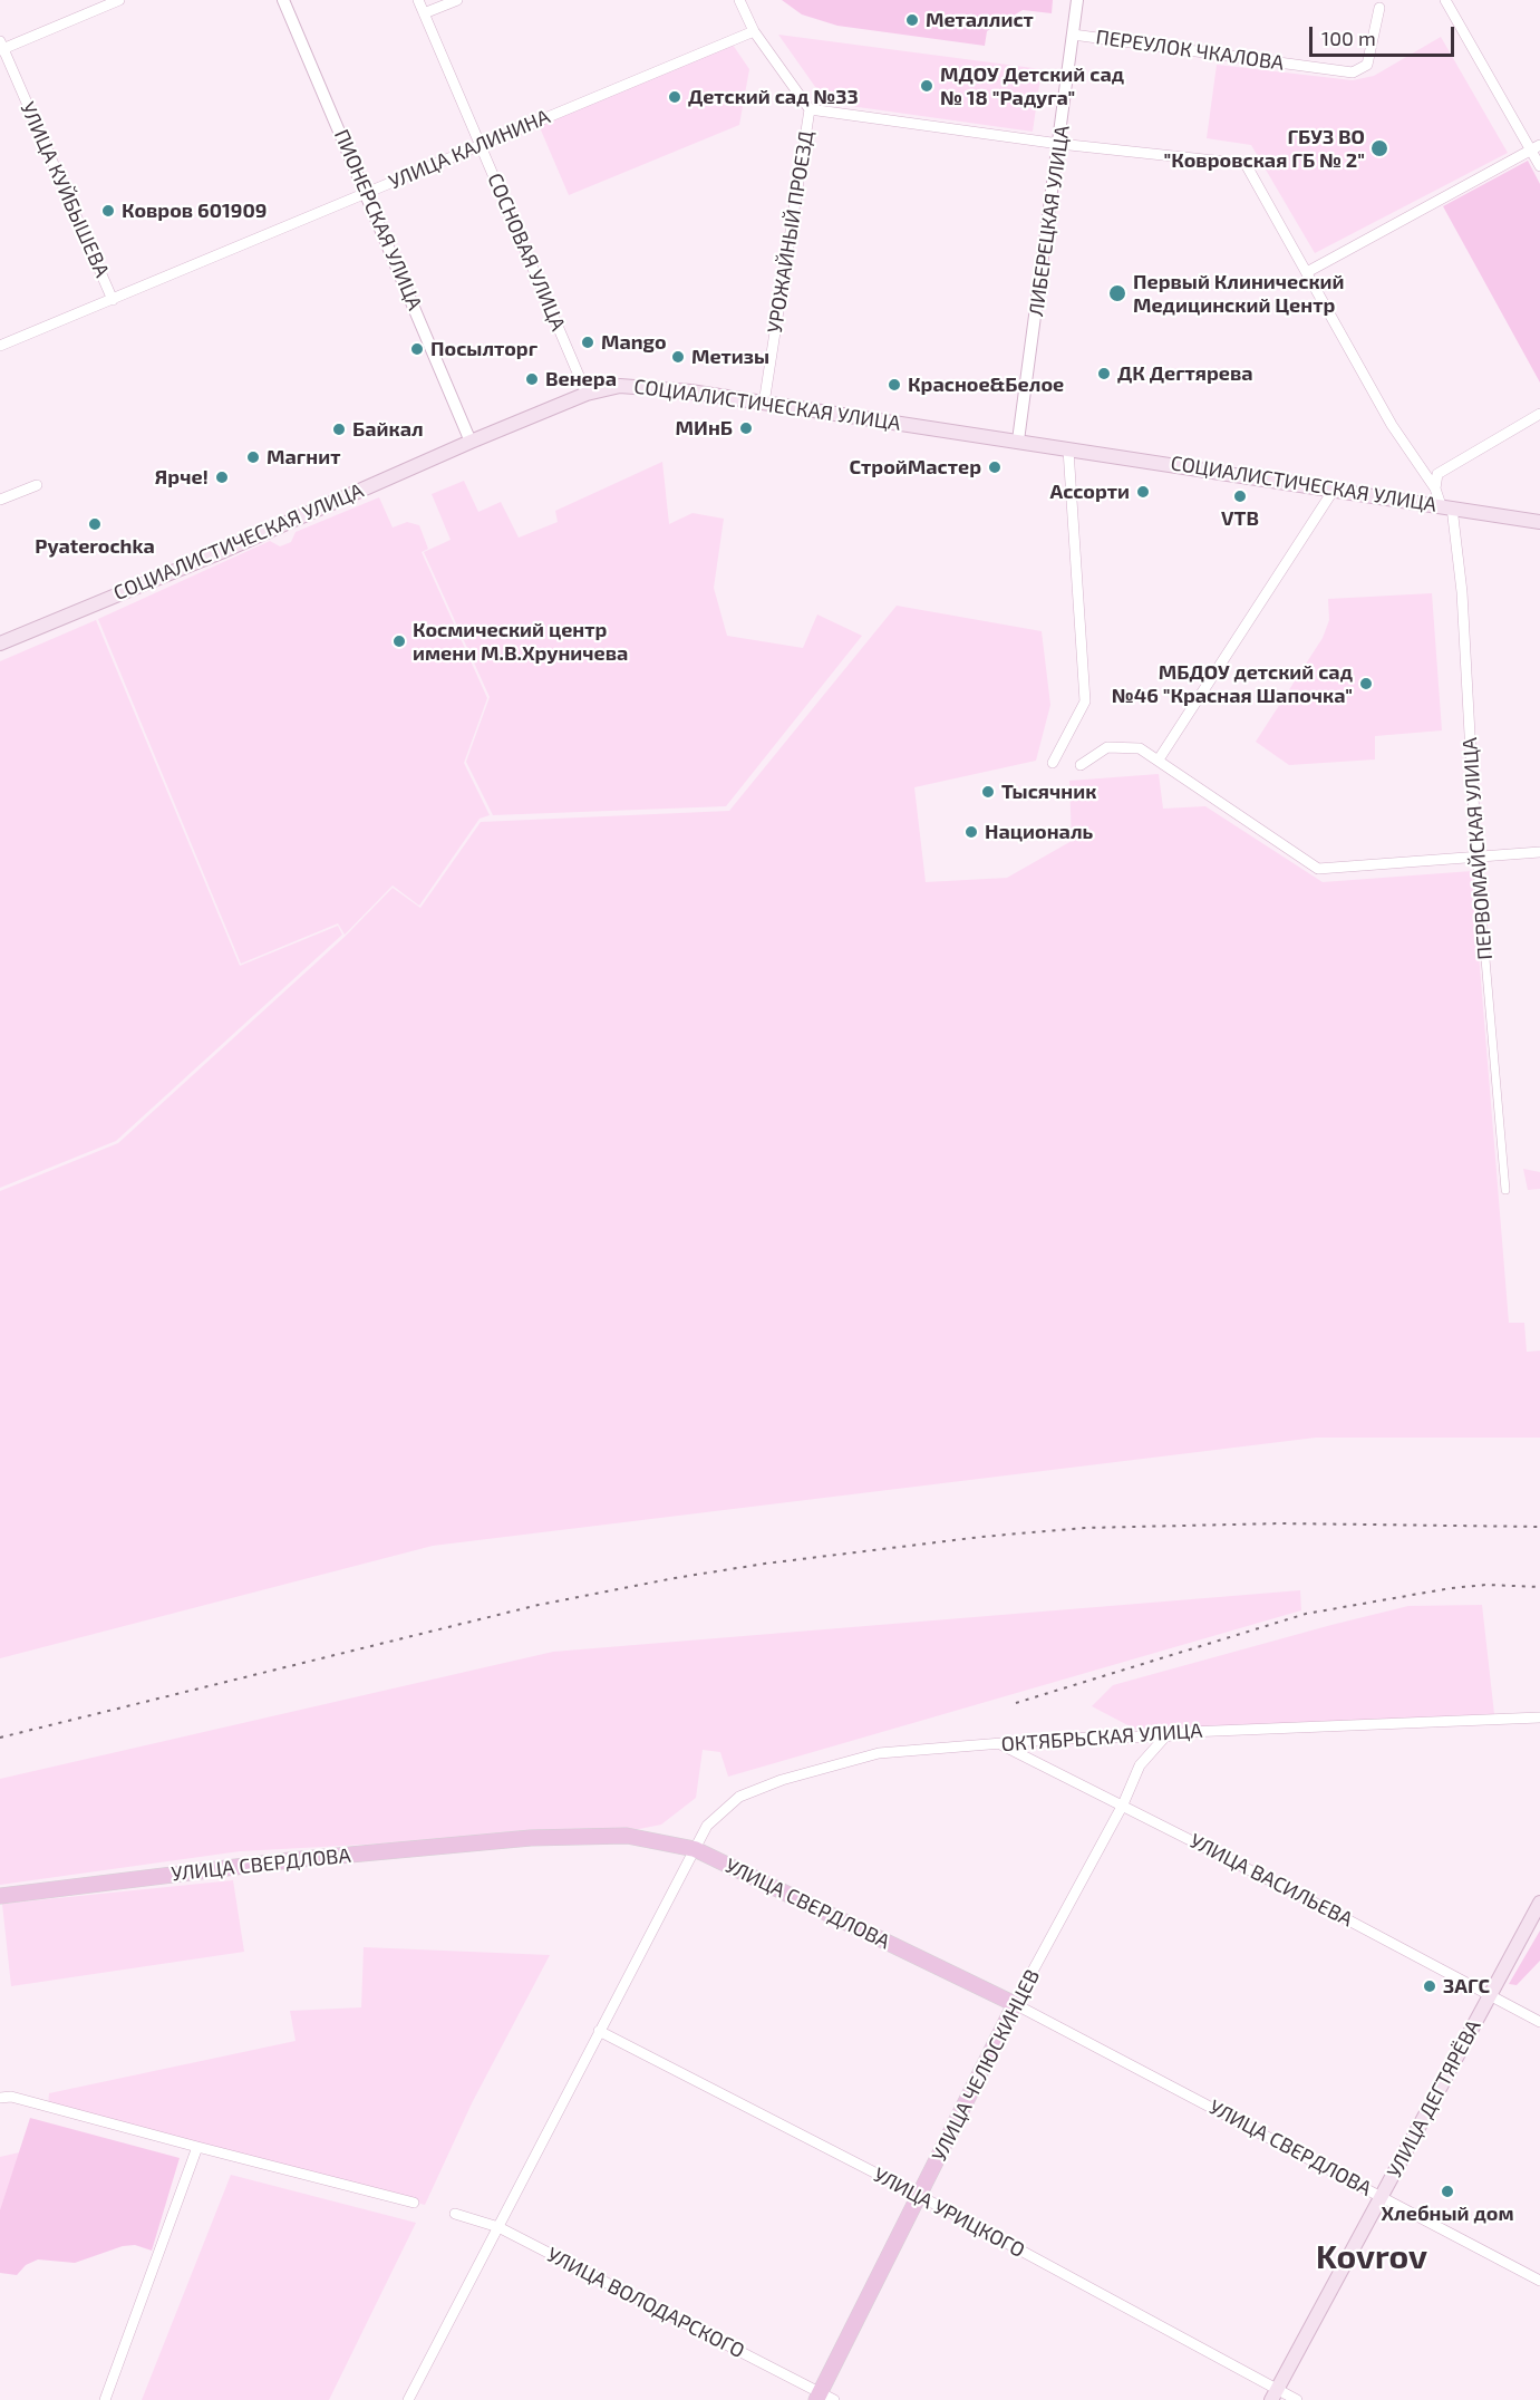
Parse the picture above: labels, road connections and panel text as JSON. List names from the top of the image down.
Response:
{
  "streets": {
    "main road": [
      "СОЦИАЛИСТИЧЕСКАЯ УЛИЦА",
      "УЛИЦА СВЕРДЛОВА",
      "УЛИЦА ЧЕЛЮСКИНЦЕВ",
      "УЛИЦА ДЕГТЯРЁВА"
    ],
    "street": [
      "ПЕРЕУЛОК ЧКАЛОВА",
      "УЛИЦА КАЛИНИНА",
      "УЛИЦА КУЙБЫШЕВА",
      "ПИОНЕРСКАЯ УЛИЦА",
      "ЛИБЕРЕЦКАЯ УЛИЦА",
      "УРОЖАЙНЫЙ ПРОЕЗД",
      "СОСНОВАЯ УЛИЦА",
      "ПЕРВОМАЙСКАЯ УЛИЦА",
      "ОКТЯБРЬСКАЯ УЛИЦА",
      "УЛИЦА ВАСИЛЬЕВА",
      "УЛИЦА УРИЦКОГО",
      "УЛИЦА ВОЛОДАРСКОГО"
    ]
  },
  "crossings": [
    ["ПЕРЕУЛОК ЧКАЛОВА", "ЛИБЕРЕЦКАЯ УЛИЦА"],
    ["УЛИЦА КАЛИНИНА", "УЛИЦА КУЙБЫШЕВА"],
    ["УЛИЦА КАЛИНИНА", "ПИОНЕРСКАЯ УЛИЦА"],
    ["УЛИЦА КАЛИНИНА", "УРОЖАЙНЫЙ ПРОЕЗД"],
    ["УЛИЦА КАЛИНИНА", "СОСНОВАЯ УЛИЦА"],
    ["ПИОНЕРСКАЯ УЛИЦА", "СОЦИАЛИСТИЧЕСКАЯ УЛИЦА"],
    ["ЛИБЕРЕЦКАЯ УЛИЦА", "СОЦИАЛИСТИЧЕСКАЯ УЛИЦА"],
    ["ЛИБЕРЕЦКАЯ УЛИЦА", "ПЕРВОМАЙСКАЯ УЛИЦА"],
    ["УРОЖАЙНЫЙ ПРОЕЗД", "СОЦИАЛИСТИЧЕСКАЯ УЛИЦА"],
    ["УРОЖАЙНЫЙ ПРОЕЗД", "ПЕРВОМАЙСКАЯ УЛИЦА"],
    ["СОСНОВАЯ УЛИЦА", "СОЦИАЛИСТИЧЕСКАЯ УЛИЦА"],
    ["СОЦИАЛИСТИЧЕСКАЯ УЛИЦА", "ПЕРВОМАЙСКАЯ УЛИЦА"],
    ["ОКТЯБРЬСКАЯ УЛИЦА", "УЛИЦА СВЕРДЛОВА"],
    ["ОКТЯБРЬСКАЯ УЛИЦА", "УЛИЦА ВАСИЛЬЕВА"],
    ["ОКТЯБРЬСКАЯ УЛИЦА", "УЛИЦА ЧЕЛЮСКИНЦЕВ"],
    ["ОКТЯБРЬСКАЯ УЛИЦА", "УЛИЦА УРИЦКОГО"],
    ["ОКТЯБРЬСКАЯ УЛИЦА", "УЛИЦА ВОЛОДАРСКОГО"],
    ["УЛИЦА СВЕРДЛОВА", "УЛИЦА ЧЕЛЮСКИНЦЕВ"],
    ["УЛИЦА СВЕРДЛОВА", "УЛИЦА ДЕГТЯРЁВА"],
    ["УЛИЦА ВАСИЛЬЕВА", "УЛИЦА ЧЕЛЮСКИНЦЕВ"],
    ["УЛИЦА ВАСИЛЬЕВА", "УЛИЦА ДЕГТЯРЁВА"],
    ["УЛИЦА ЧЕЛЮСКИНЦЕВ", "УЛИЦА УРИЦКОГО"],
    ["УЛИЦА ЧЕЛЮСКИНЦЕВ", "УЛИЦА ВОЛОДАРСКОГО"],
    ["УЛИЦА ДЕГТЯРЁВА", "УЛИЦА УРИЦКОГО"]
  ],
  "districts": ["Kovrov"],
  "places": [
    "Металлист",
    "МДОУ Детский сад № 18 \"Радуга\"",
    "Детский сад №33",
    "ГБУЗ ВО \"Ковровская ГБ № 2\"",
    "Ковров 601909",
    "Первый Клинический Медицинский Центр",
    "Mango",
    "Посылторг",
    "Метизы",
    "ДК Дегтярева",
    "Венера",
    "Красное&Белое",
    "МИнБ",
    "Байкал",
    "Магнит",
    "СтройМастер",
    "Ярче!",
    "Ассорти",
    "VTB",
    "Pyaterochka",
    "Космический центр имени М.В.Хруничева",
    "МБДОУ детский сад №46 \"Красная Шапочка\"",
    "Тысячник",
    "Националь",
    "ЗАГС",
    "Хлебный дом"
  ],
  "scale_bar": "100 m"
}
